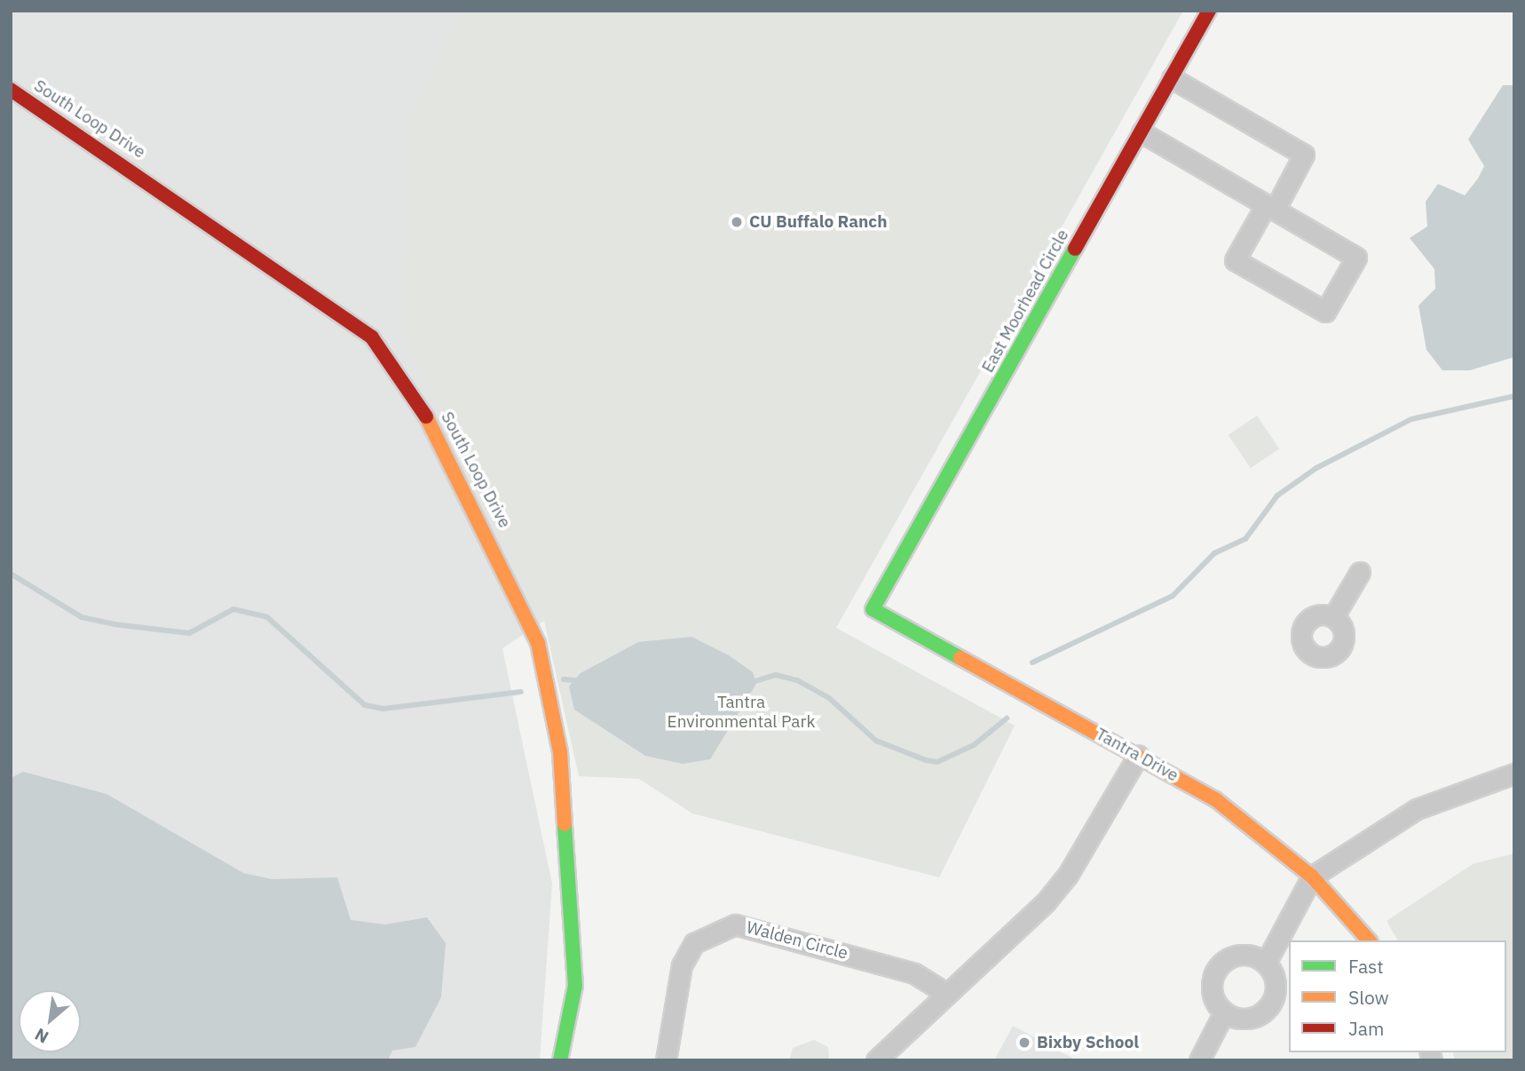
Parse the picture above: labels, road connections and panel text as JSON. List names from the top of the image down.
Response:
{
  "streets": {
    "street": [
      "South Loop Drive",
      "East Moorhead Circle",
      "Tantra Drive",
      "Walden Circle"
    ]
  },
  "crossings": [
    ["East Moorhead Circle", "Tantra Drive"]
  ],
  "parks": ["Tantra Environmental Park"],
  "places": ["CU Buffalo Ranch", "Bixby School"],
  "legend": ["Fast", "Slow", "Jam"],
  "north": "bottom left"
}
